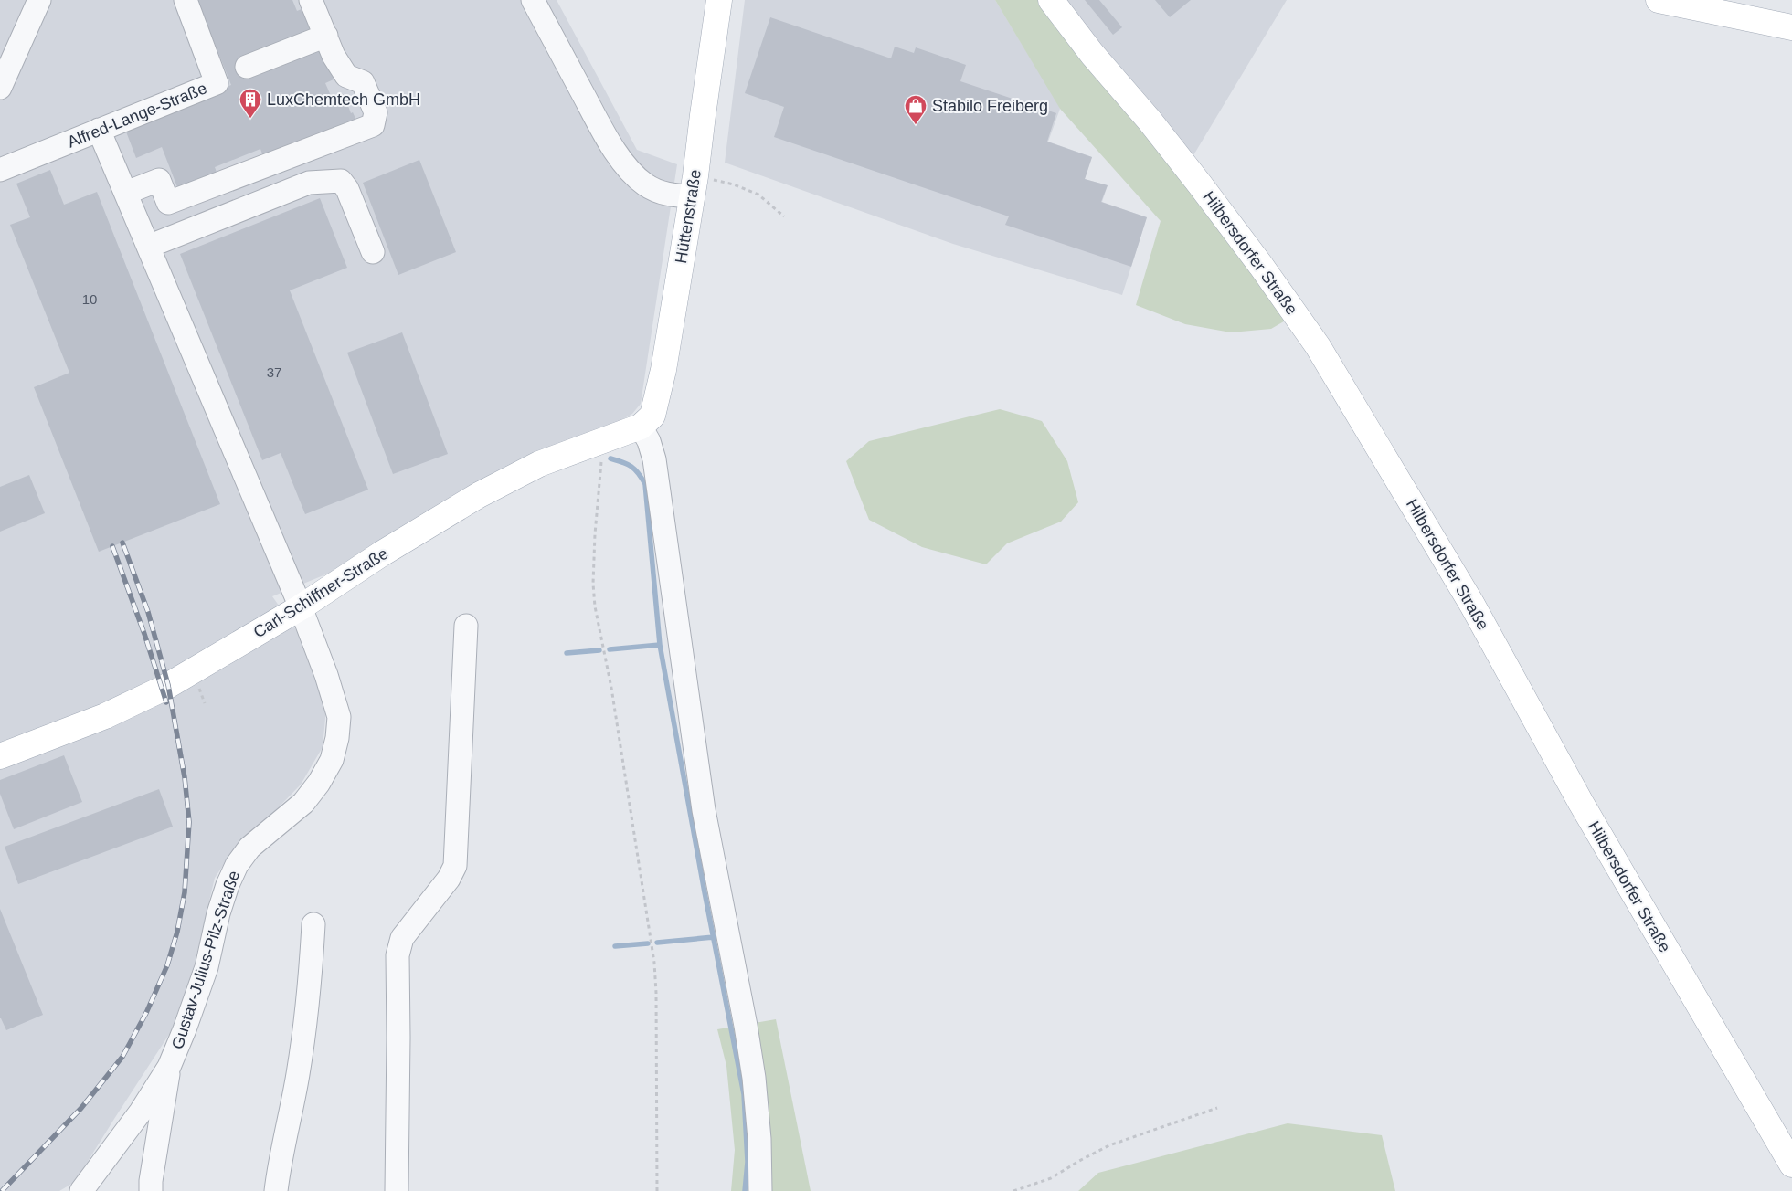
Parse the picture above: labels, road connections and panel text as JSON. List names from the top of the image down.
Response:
{
  "streets": {
    "main road": ["Hüttenstraße", "Hilbersdorfer Straße", "Carl-Schiffner-Straße"],
    "street": ["Alfred-Lange-Straße", "Gustav-Julius-Pilz-Straße"]
  },
  "crossings": [
    ["Alfred-Lange-Straße", "Gustav-Julius-Pilz-Straße"],
    ["Hüttenstraße", "Carl-Schiffner-Straße"],
    ["Carl-Schiffner-Straße", "Gustav-Julius-Pilz-Straße"]
  ],
  "places": {
    "building": ["LuxChemtech GmbH"],
    "shop": ["Stabilo Freiberg"]
  },
  "house_numbers": ["10", "37"]
}
